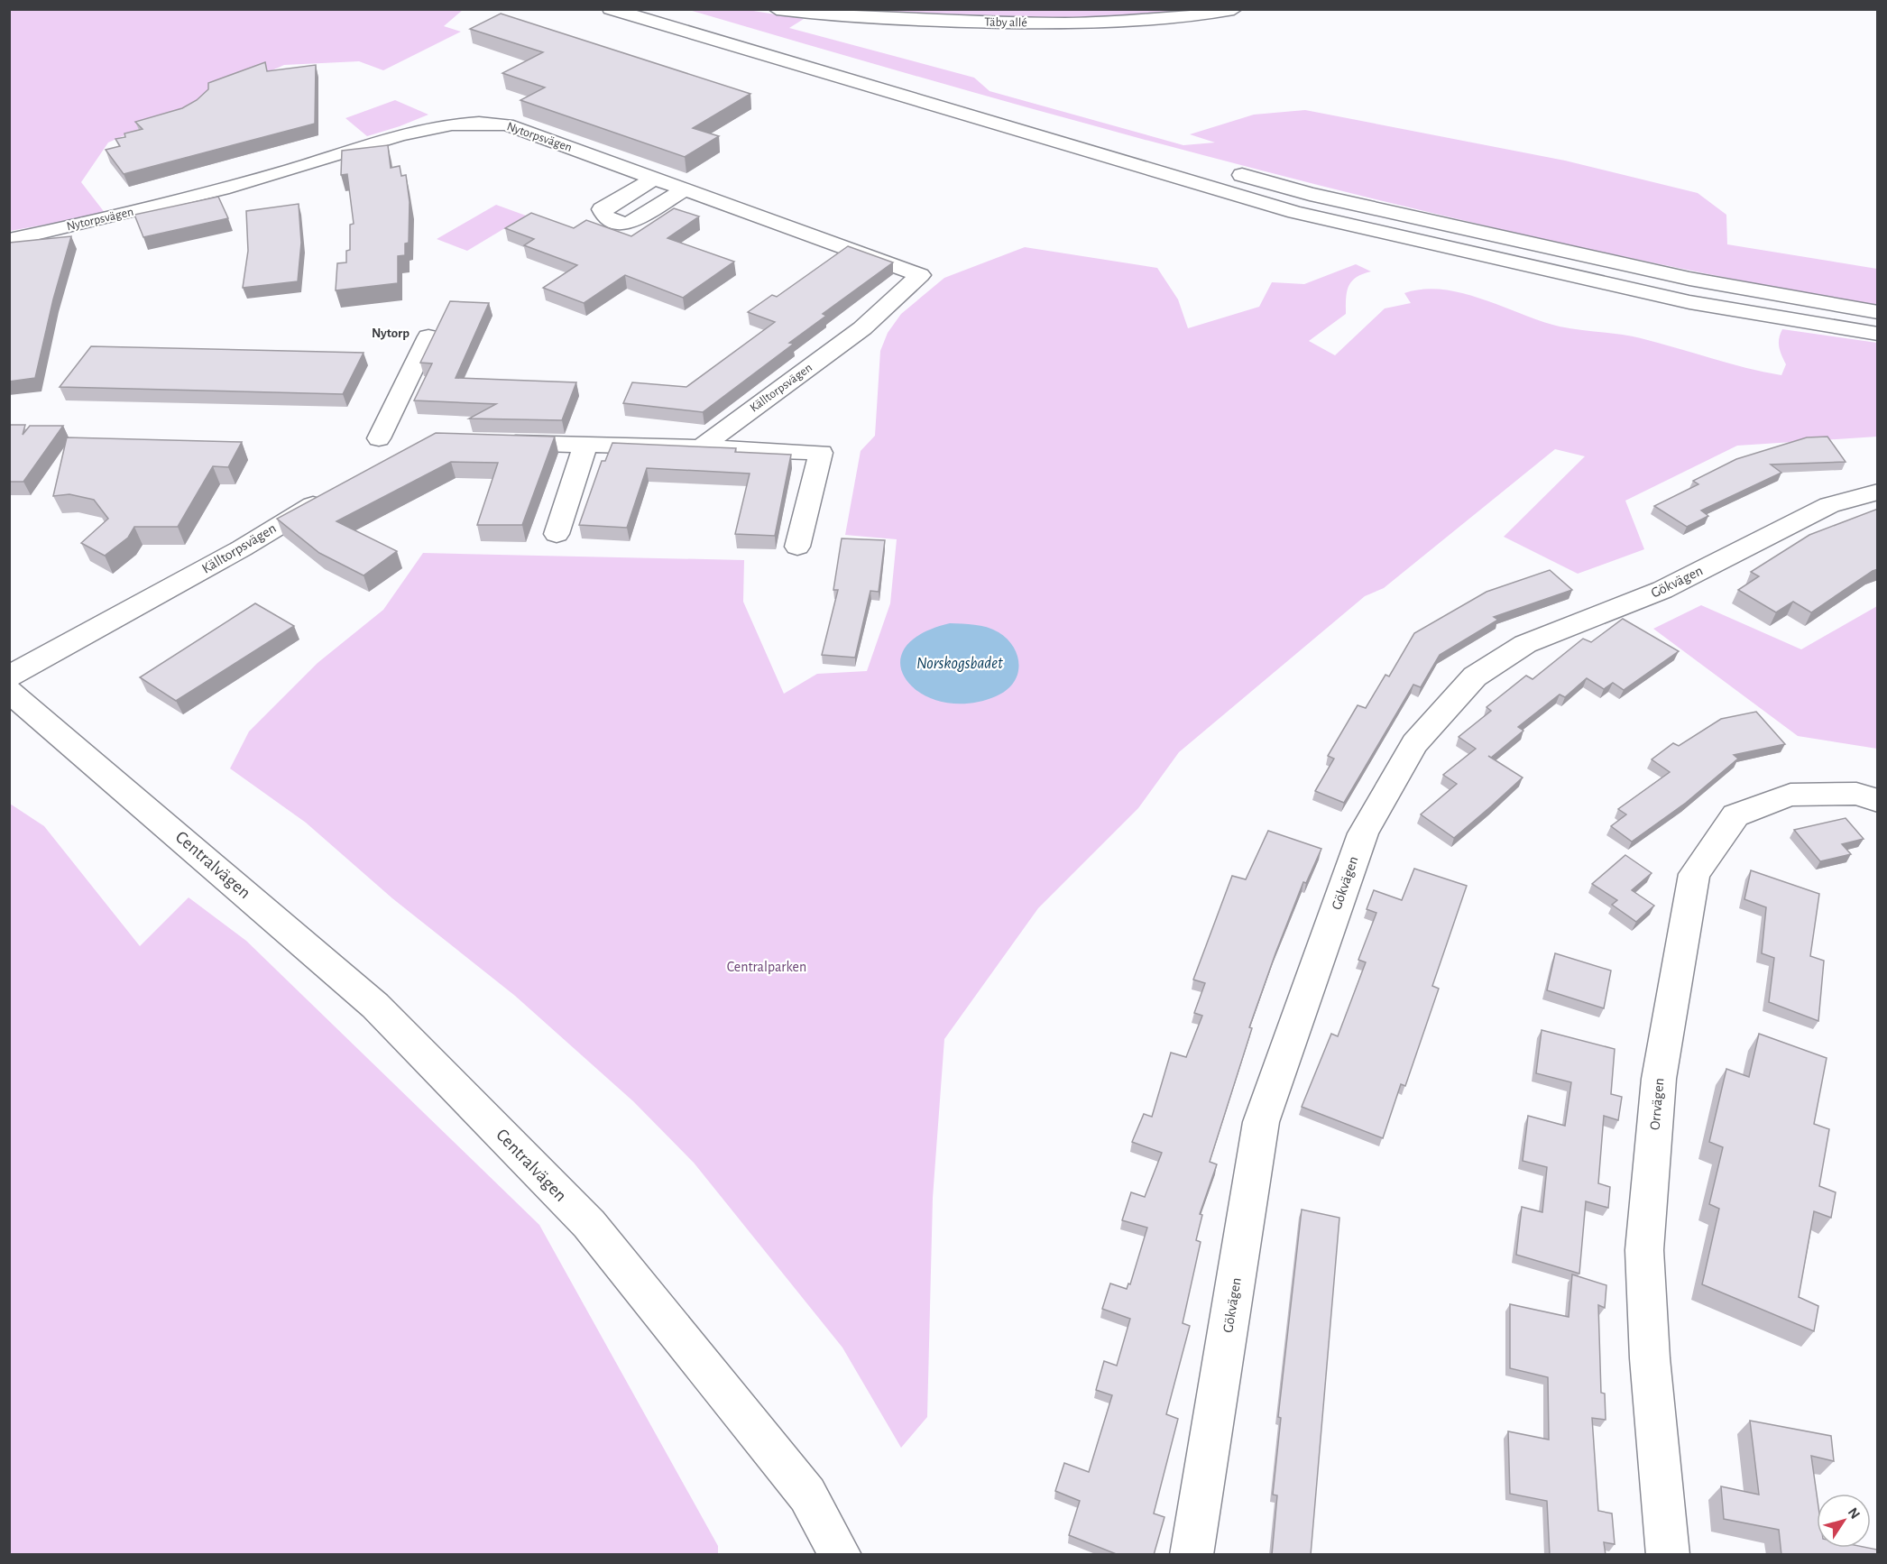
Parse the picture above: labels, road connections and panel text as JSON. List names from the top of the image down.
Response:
{
  "streets": {
    "main road": [
      "Täby allé",
      "Nytorpsvägen",
      "Källtorpsvägen",
      "Gökvägen",
      "Centralvägen",
      "Orrvägen"
    ]
  },
  "crossings": [
    ["Nytorpsvägen", "Källtorpsvägen"],
    ["Källtorpsvägen", "Centralvägen"]
  ],
  "districts": ["Nytorp"],
  "water": ["Norskogsbadet"],
  "parks": ["Centralparken"],
  "north": "top right"
}
